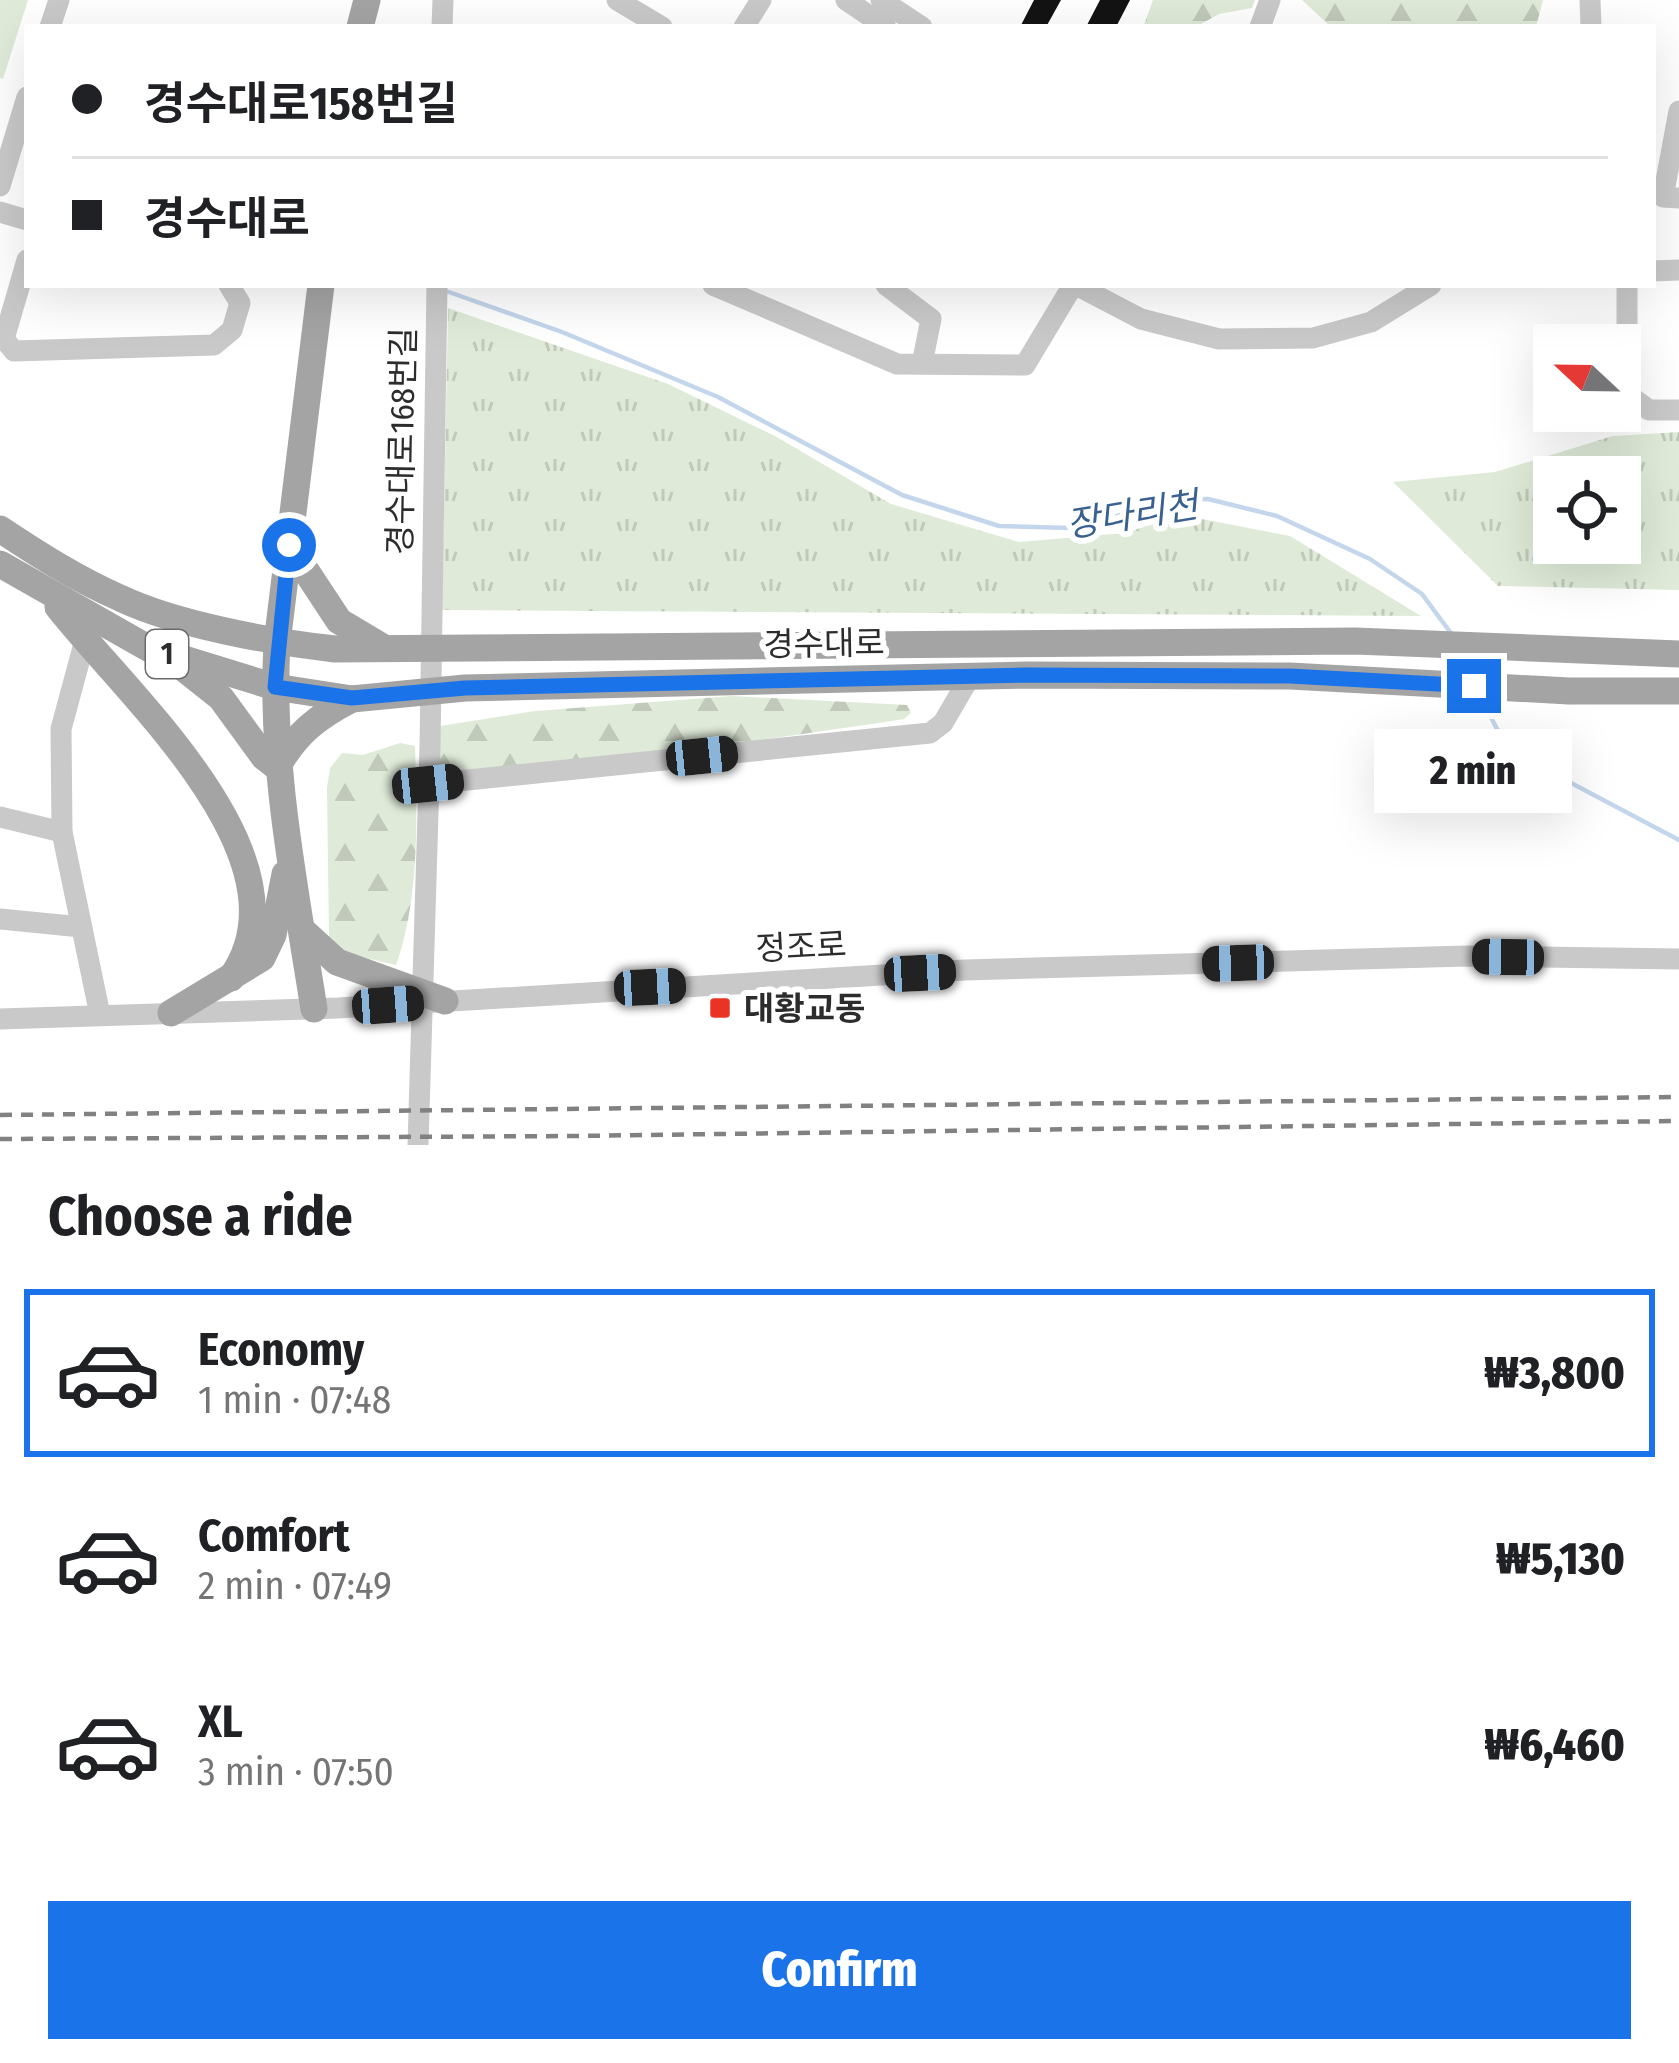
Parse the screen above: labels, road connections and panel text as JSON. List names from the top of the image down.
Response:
{
  "streets": {
    "main road": ["경수대로", "1"],
    "street": ["경수대로168번길", "정조로"]
  },
  "water": ["장다리천"],
  "places": {
    "transit": ["대황교동"]
  },
  "north": "left",
  "page": {
    "banner": ["경수대로158번길", "경수대로"],
    "bubble": "2 min",
    "heading": "Choose a ride",
    "list": [
      {
        "name": "Economy",
        "note": "1 min · 07:48",
        "value": "₩3,800"
      },
      {
        "name": "Comfort",
        "note": "2 min · 07:49",
        "value": "₩5,130"
      },
      {
        "name": "XL",
        "note": "3 min · 07:50",
        "value": "₩6,460"
      }
    ],
    "buttons": "Confirm"
  }
}
